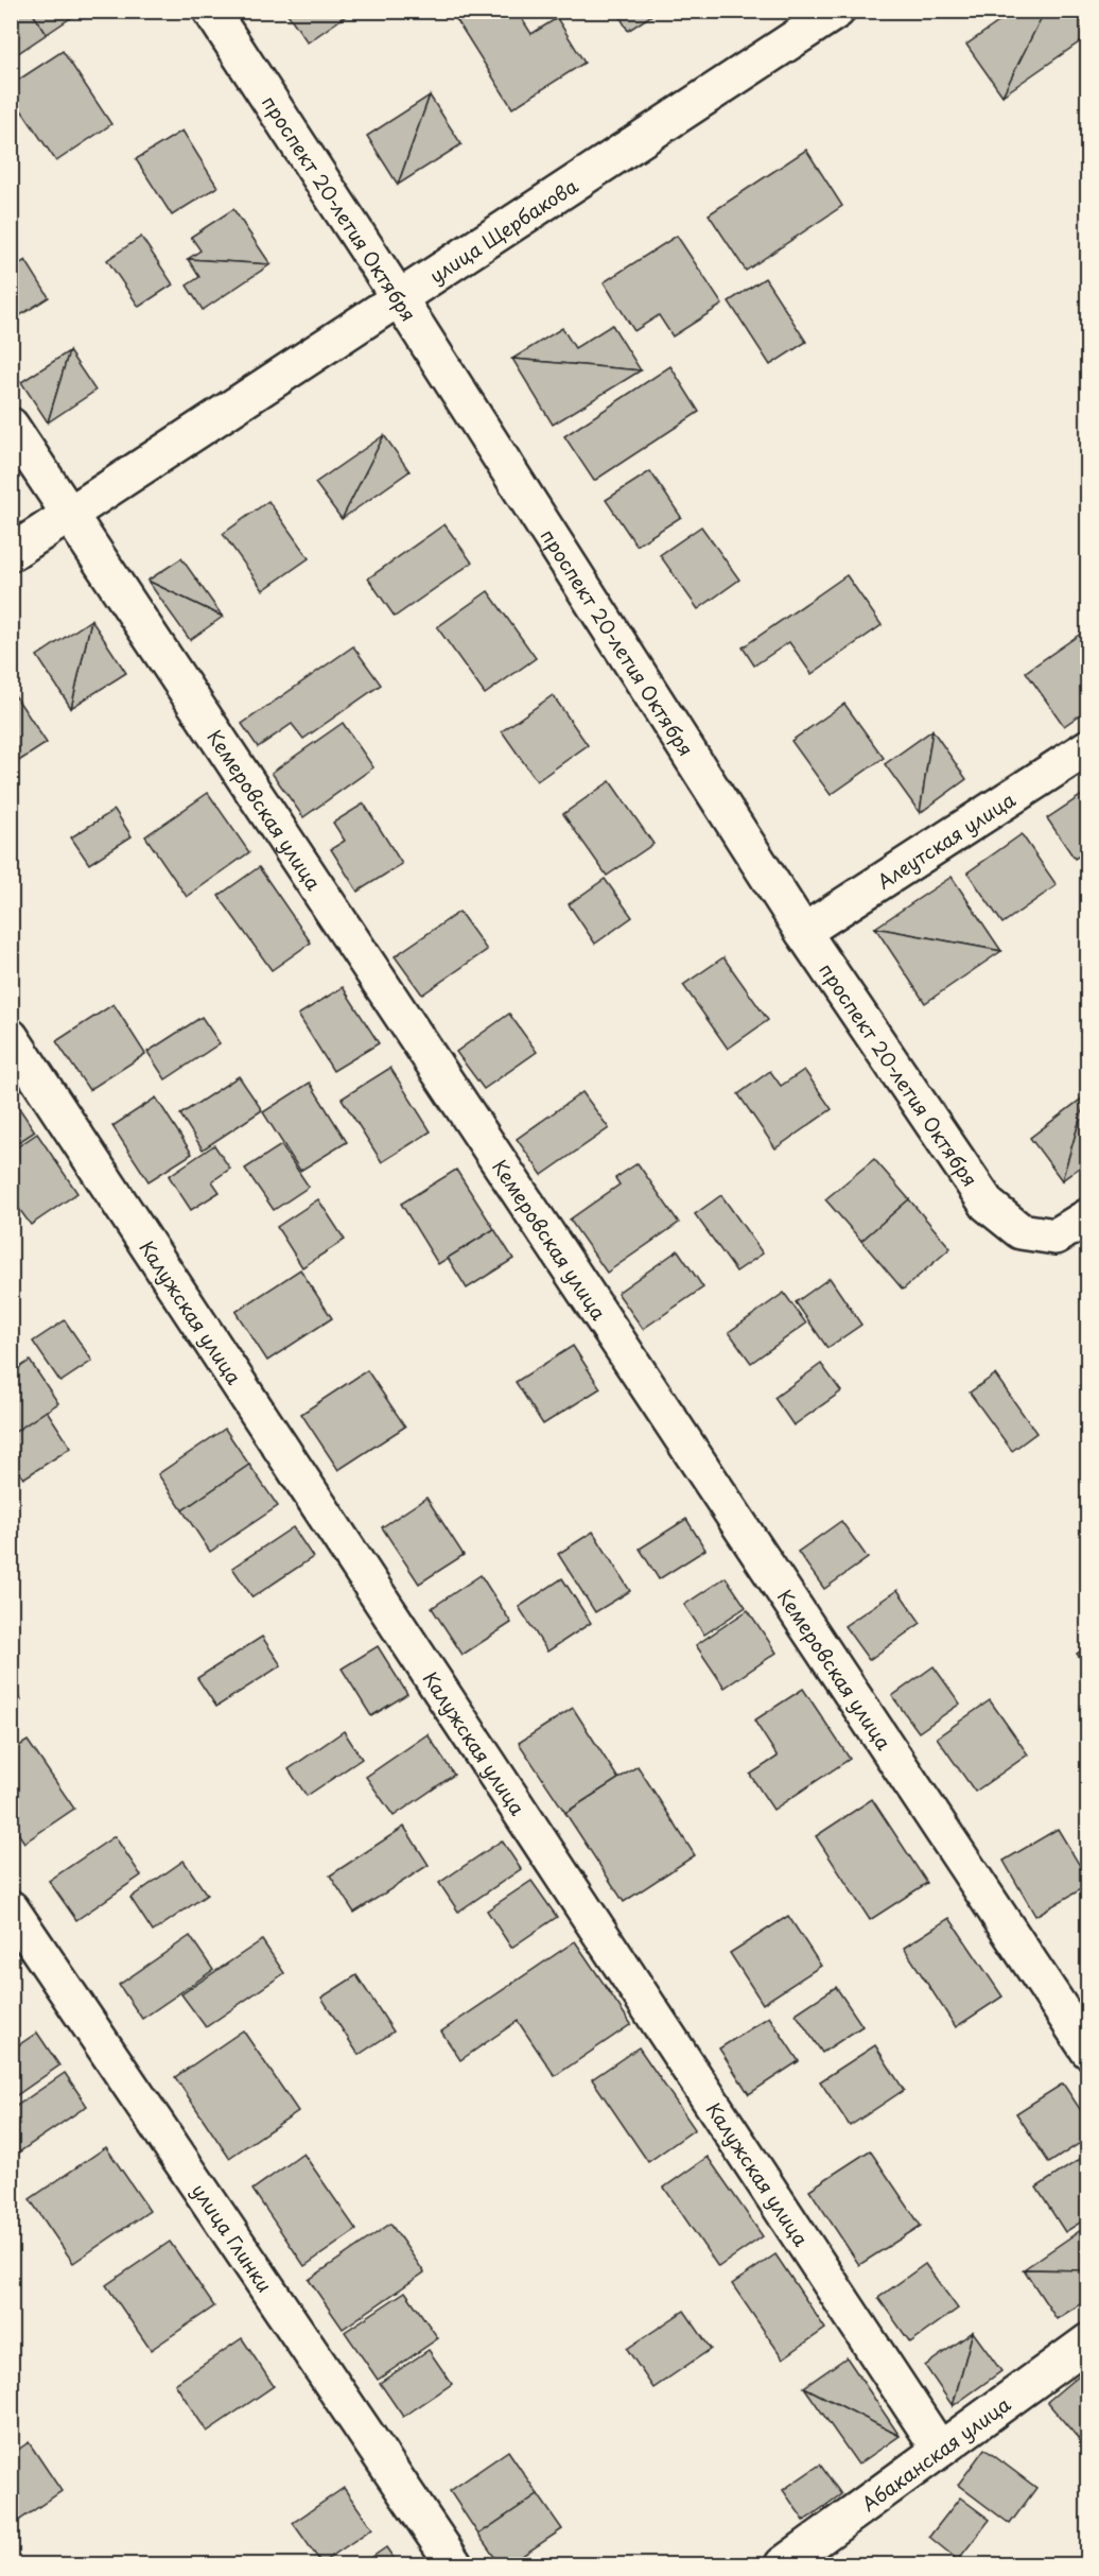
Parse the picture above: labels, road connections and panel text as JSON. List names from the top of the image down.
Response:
{
  "streets": {
    "street": [
      "проспект 20-летия Октября",
      "улица Щербакова",
      "Кемеровская улица",
      "Алеутская улица",
      "Калужская улица",
      "улица Глинки",
      "Абаканская улица"
    ]
  },
  "crossings": [
    ["проспект 20-летия Октября", "улица Щербакова"],
    ["проспект 20-летия Октября", "Алеутская улица"],
    ["улица Щербакова", "Кемеровская улица"],
    ["Калужская улица", "Абаканская улица"]
  ]
}
